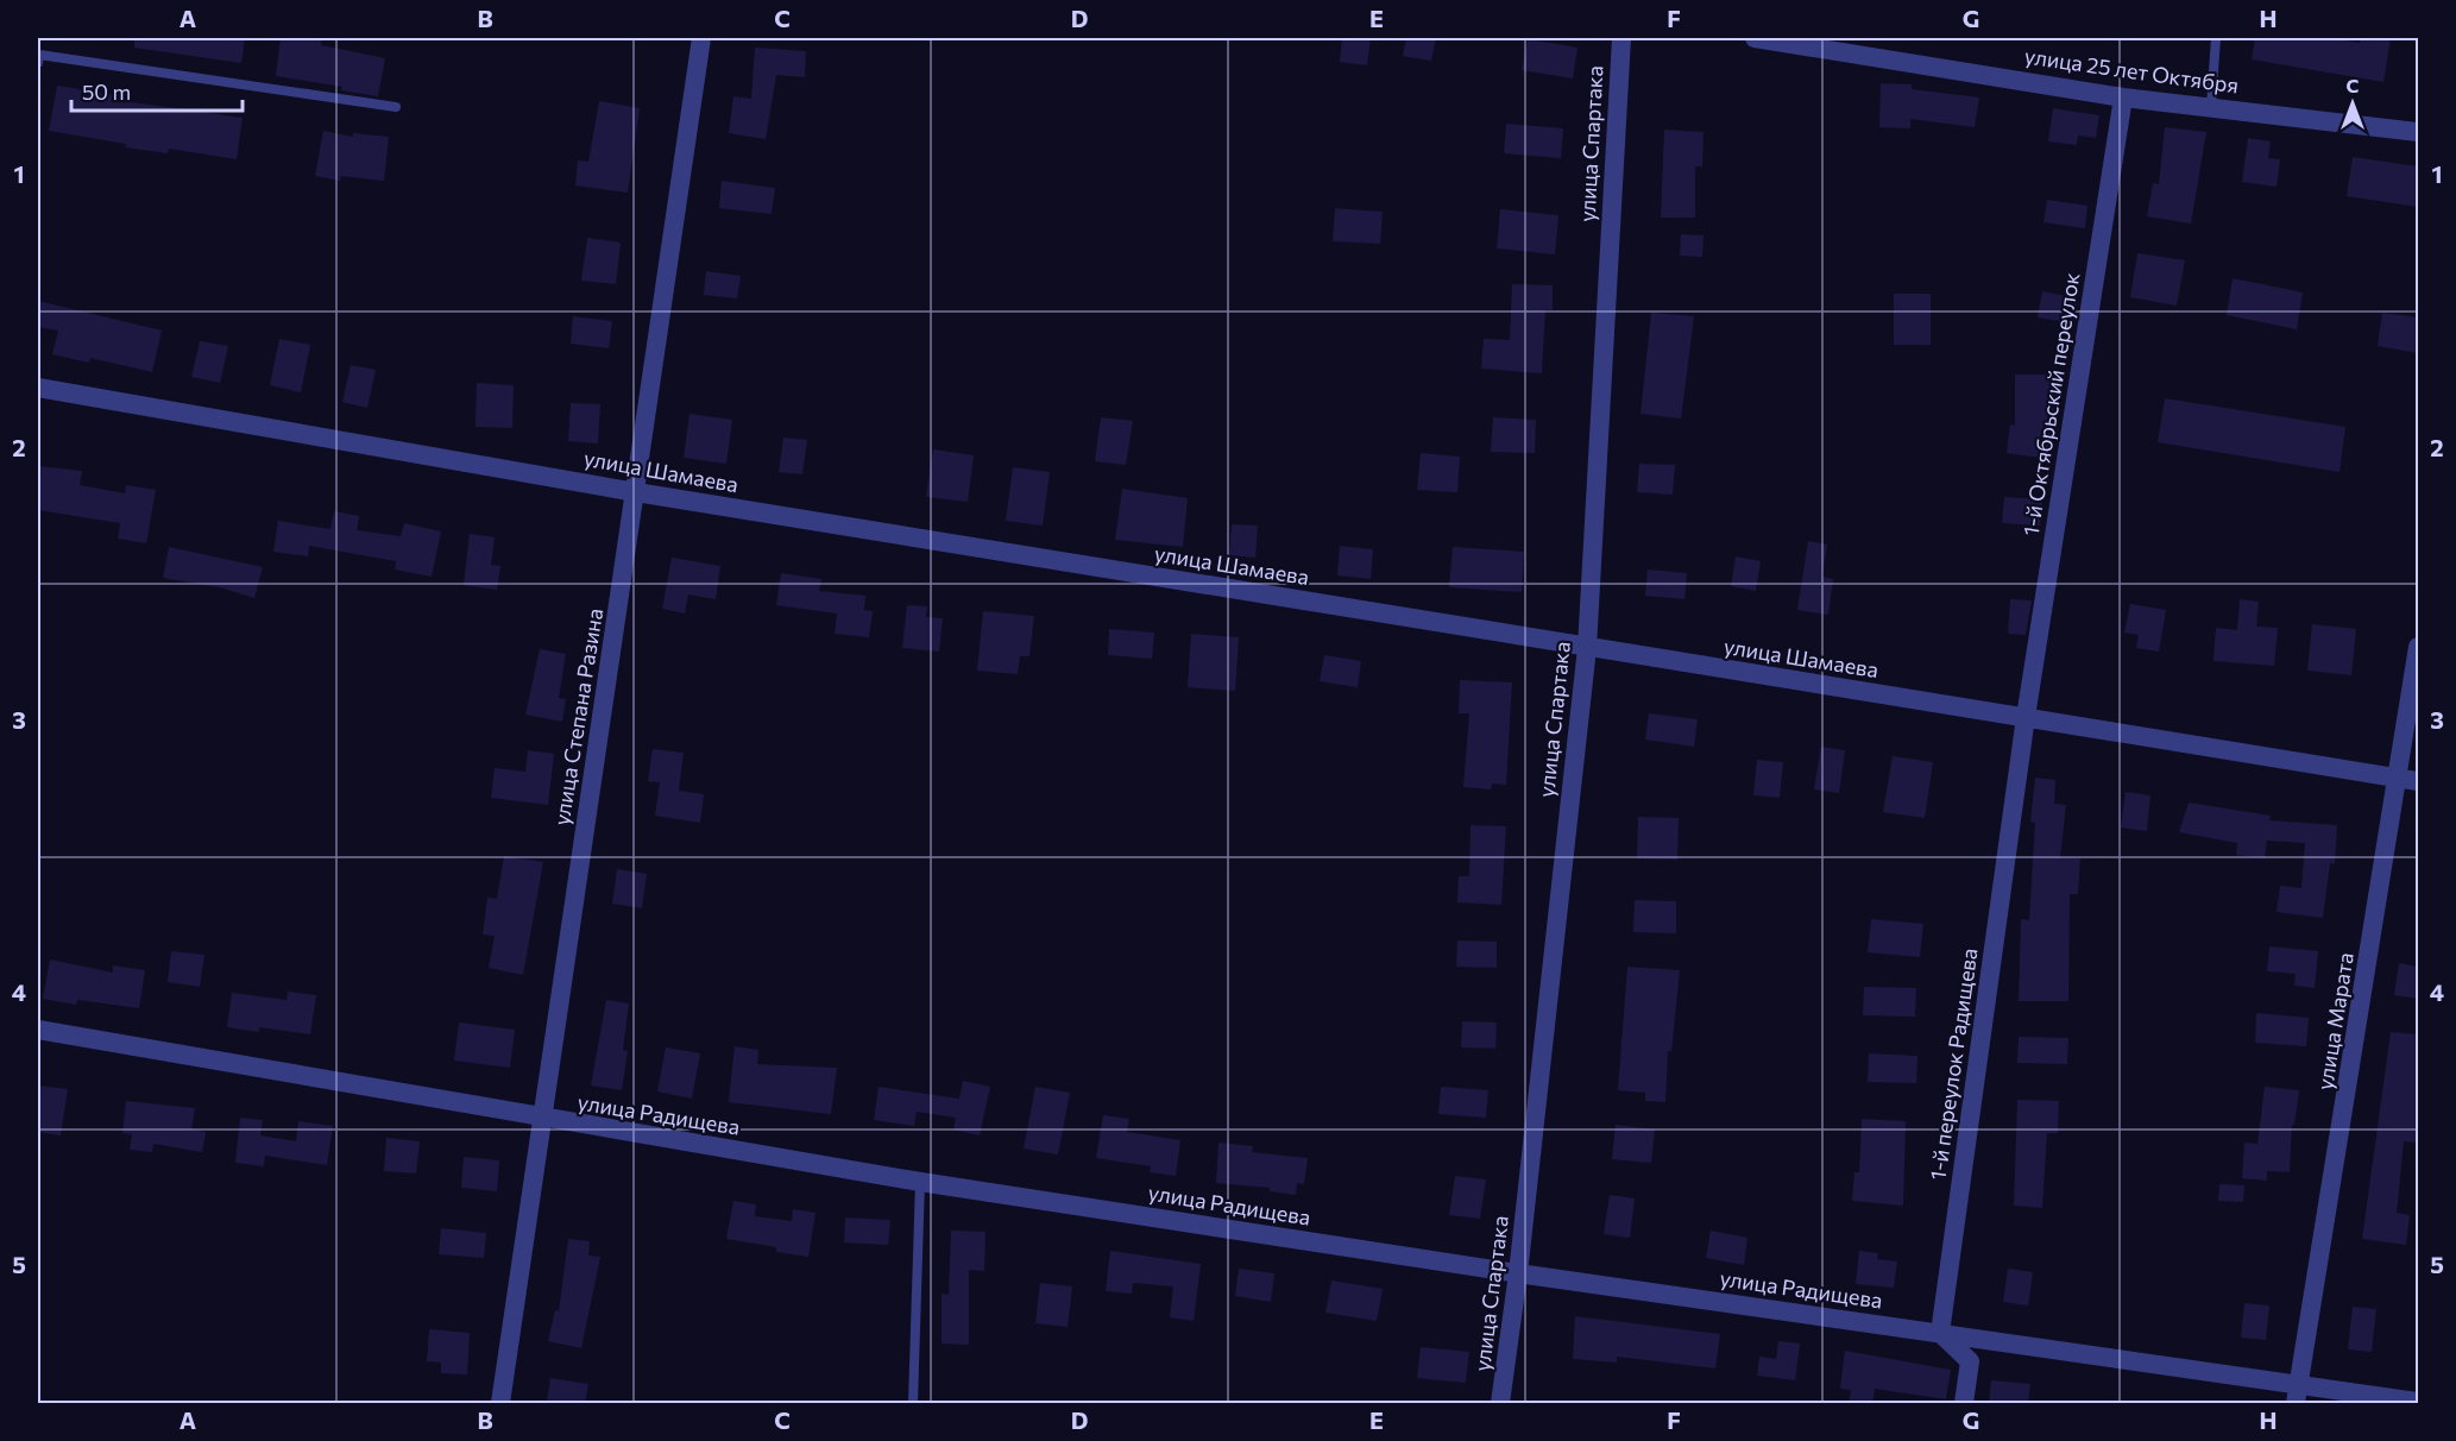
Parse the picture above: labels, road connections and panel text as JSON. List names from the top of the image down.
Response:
{
  "streets": {
    "street": [
      "улица 25 лет Октября",
      "улица Спартака",
      "1-й Октябрьский переулок",
      "улица Шамаева",
      "улица Степана Разина",
      "улица Марата",
      "1-й переулок Радищева",
      "улица Радищева"
    ]
  },
  "crossings": [
    ["улица 25 лет Октября", "1-й Октябрьский переулок"],
    ["улица Спартака", "улица Шамаева"],
    ["улица Спартака", "улица Радищева"],
    ["1-й Октябрьский переулок", "улица Шамаева"],
    ["1-й Октябрьский переулок", "1-й переулок Радищева"],
    ["улица Шамаева", "улица Степана Разина"],
    ["улица Шамаева", "улица Марата"],
    ["улица Шамаева", "1-й переулок Радищева"],
    ["улица Степана Разина", "улица Радищева"],
    ["улица Марата", "улица Радищева"],
    ["1-й переулок Радищева", "улица Радищева"]
  ],
  "scale_bar": "50 m",
  "north": "top",
  "grid": {
    "columns": [
      "A",
      "B",
      "C",
      "D",
      "E",
      "F",
      "G",
      "H"
    ],
    "rows": [
      "1",
      "2",
      "3",
      "4",
      "5"
    ]
  }
}
